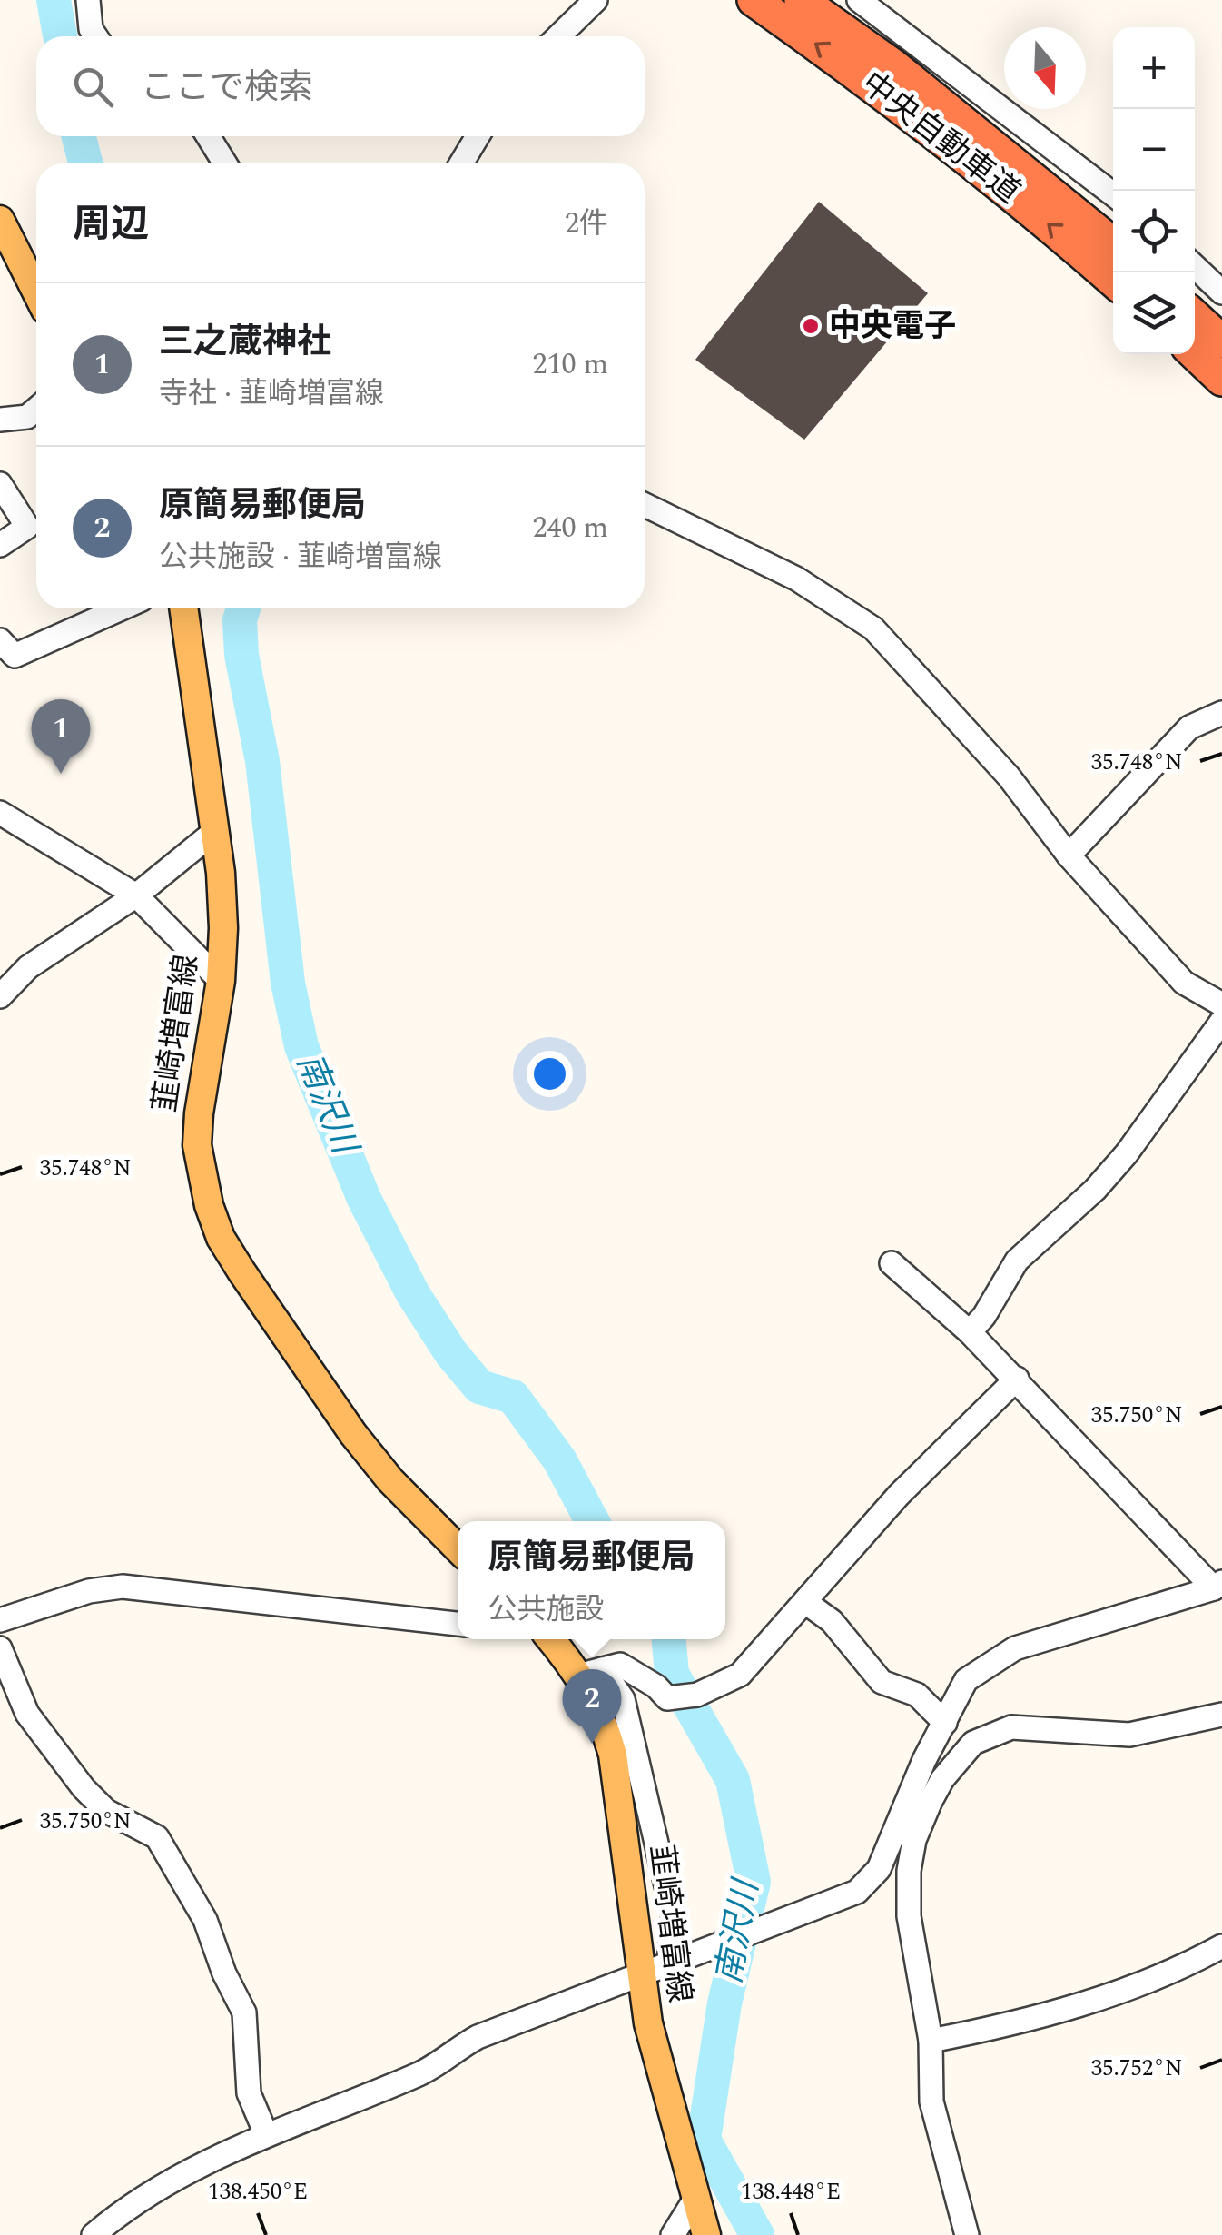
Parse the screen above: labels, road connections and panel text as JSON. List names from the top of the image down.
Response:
{
  "streets": {
    "highway": ["中央自動車道"],
    "main road": ["韮崎増富線"]
  },
  "water": ["南沢川"],
  "places": ["中央電子"],
  "north": "bottom",
  "page": {
    "map_buttons": ["+", "−"],
    "search": "ここで検索",
    "heading": ["周辺", "2件"],
    "list": [
      {
        "mark": "1",
        "name": "三之蔵神社",
        "note": "寺社 · 韮崎増富線",
        "value": "210 m"
      },
      {
        "mark": "2",
        "name": "原簡易郵便局",
        "note": "公共施設 · 韮崎増富線",
        "value": "240 m"
      }
    ],
    "pins": ["1", "2"],
    "popup": ["原簡易郵便局", "公共施設"]
  },
  "coordinates": [
    "35.748°N",
    "35.750°N",
    "35.752°N",
    "138.450°E",
    "138.448°E"
  ]
}
